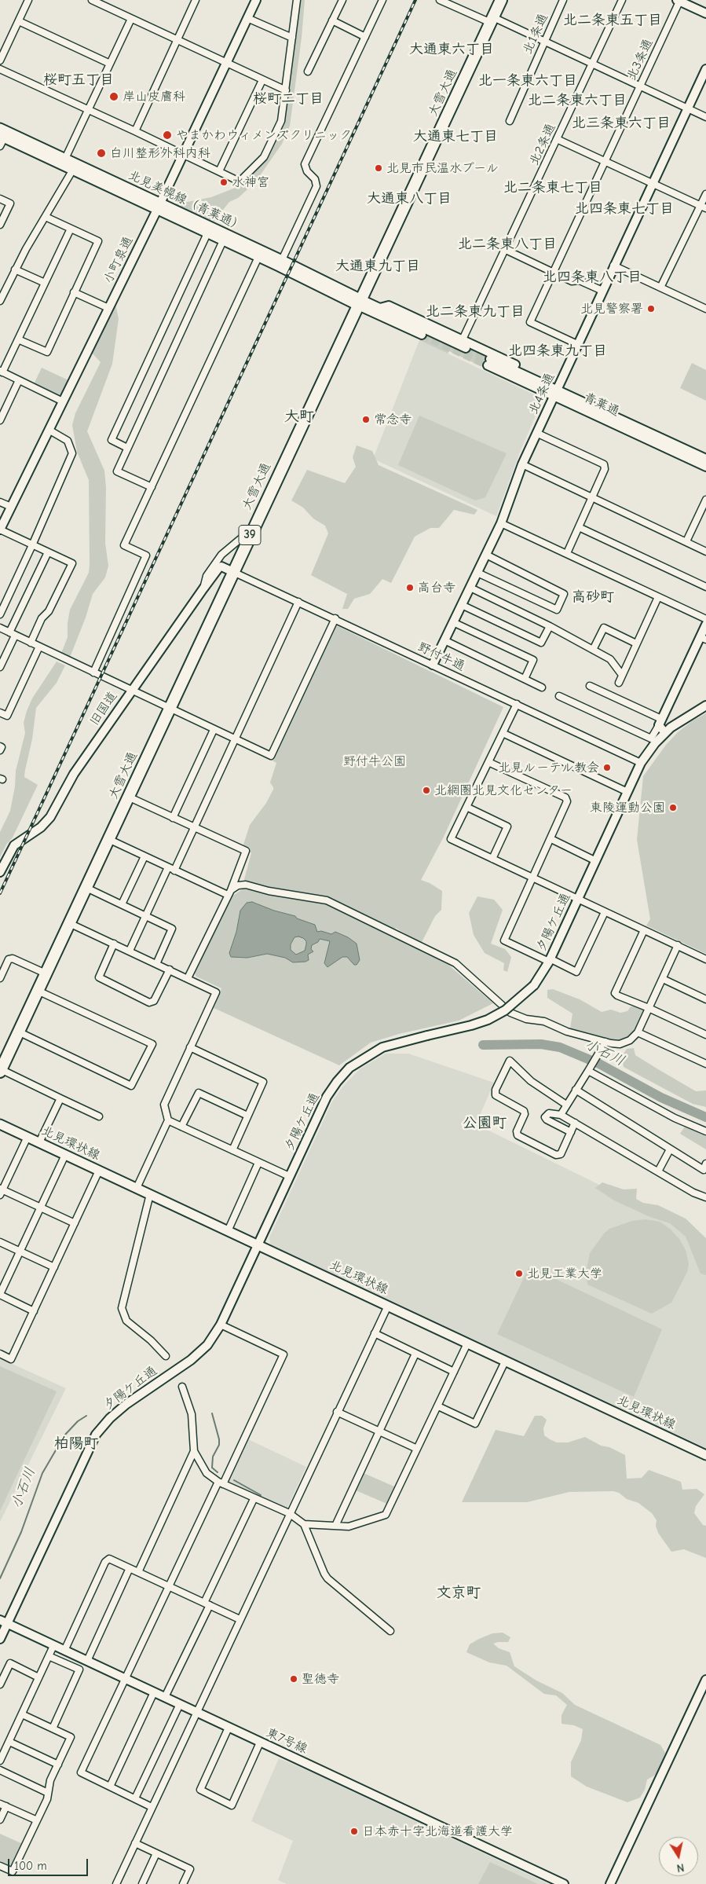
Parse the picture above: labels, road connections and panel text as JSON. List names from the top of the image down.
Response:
{
  "streets": {
    "highway": ["大雪大通", "39"],
    "main road": ["北見美幌線（青葉通）", "北見環状線"],
    "street": [
      "北1条通",
      "北3条通",
      "北2条通",
      "小町泉通",
      "北4条通",
      "青葉通",
      "野付牛通",
      "旧国道",
      "夕陽ケ丘通",
      "東7号線"
    ]
  },
  "crossings": [
    ["北3条通", "北4条通"],
    ["大雪大通", "北見美幌線（青葉通）"],
    ["大雪大通", "野付牛通"],
    ["大雪大通", "旧国道"],
    ["北見美幌線（青葉通）", "小町泉通"],
    ["北4条通", "青葉通"],
    ["北4条通", "野付牛通"],
    ["野付牛通", "旧国道"],
    ["野付牛通", "夕陽ケ丘通"],
    ["夕陽ケ丘通", "北見環状線"],
    ["夕陽ケ丘通", "東7号線"]
  ],
  "districts": [
    "北二条東五丁目",
    "大通東六丁目",
    "桜町五丁目",
    "北一条東六丁目",
    "桜町二丁目",
    "北二条東六丁目",
    "北三条東六丁目",
    "大通東七丁目",
    "北二条東七丁目",
    "大通東八丁目",
    "北四条東七丁目",
    "北二条東八丁目",
    "大通東九丁目",
    "北四条東八丁目",
    "北二条東九丁目",
    "北四条東九丁目",
    "大町",
    "高砂町",
    "公園町",
    "柏陽町",
    "文京町"
  ],
  "water": ["小石川"],
  "parks": ["野付牛公園"],
  "places": [
    "岸山皮膚科",
    "やまかわウィメンズクリニック",
    "白川整形外科内科",
    "北見市民温水プール",
    "水神宮",
    "北見警察署",
    "常念寺",
    "高台寺",
    "北見ルーテル教会",
    "北網圏北見文化センター",
    "東陵運動公園",
    "北見工業大学",
    "聖徳寺",
    "日本赤十字北海道看護大学"
  ],
  "scale_bar": "100 m",
  "north": "bottom"
}
